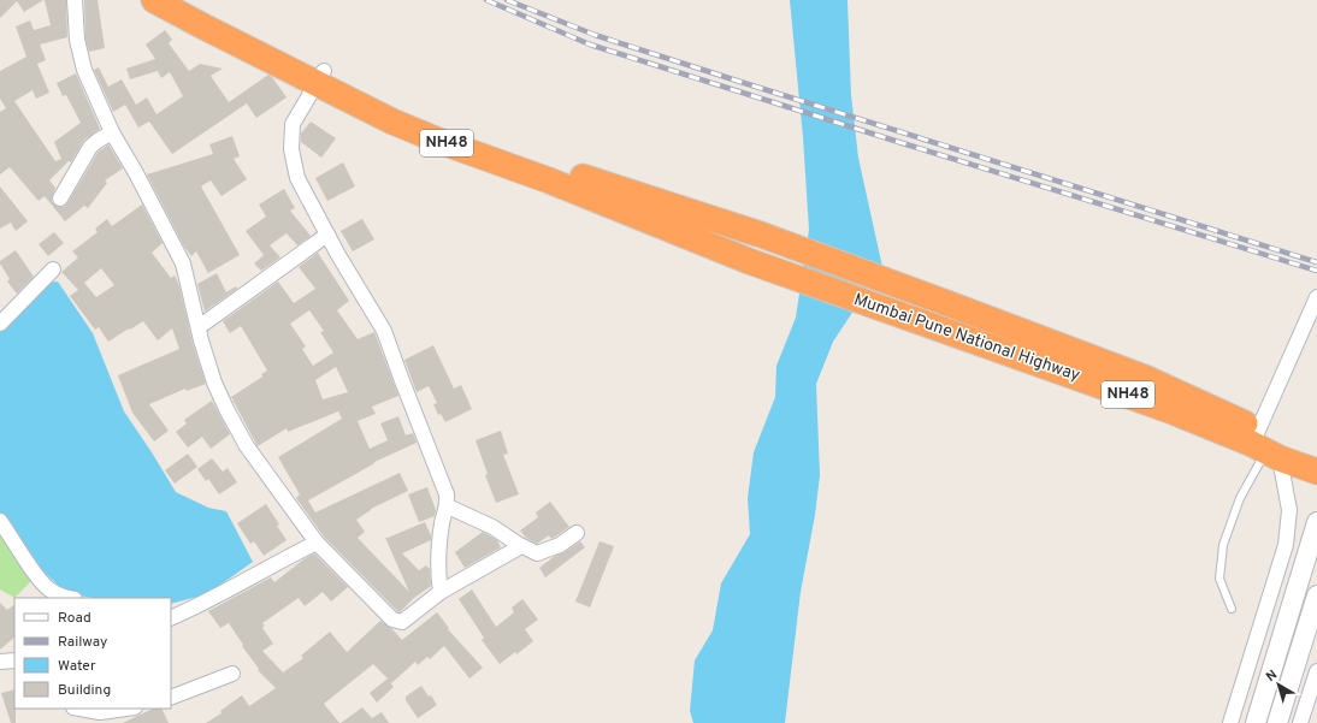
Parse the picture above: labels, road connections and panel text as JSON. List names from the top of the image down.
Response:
{
  "streets": {
    "highway": ["NH48", "Mumbai Pune National Highway"]
  },
  "crossings": [
    ["NH48", "Mumbai Pune National Highway"]
  ],
  "legend": [
    "Road",
    "Railway",
    "Water",
    "Building"
  ],
  "north": "top left"
}
